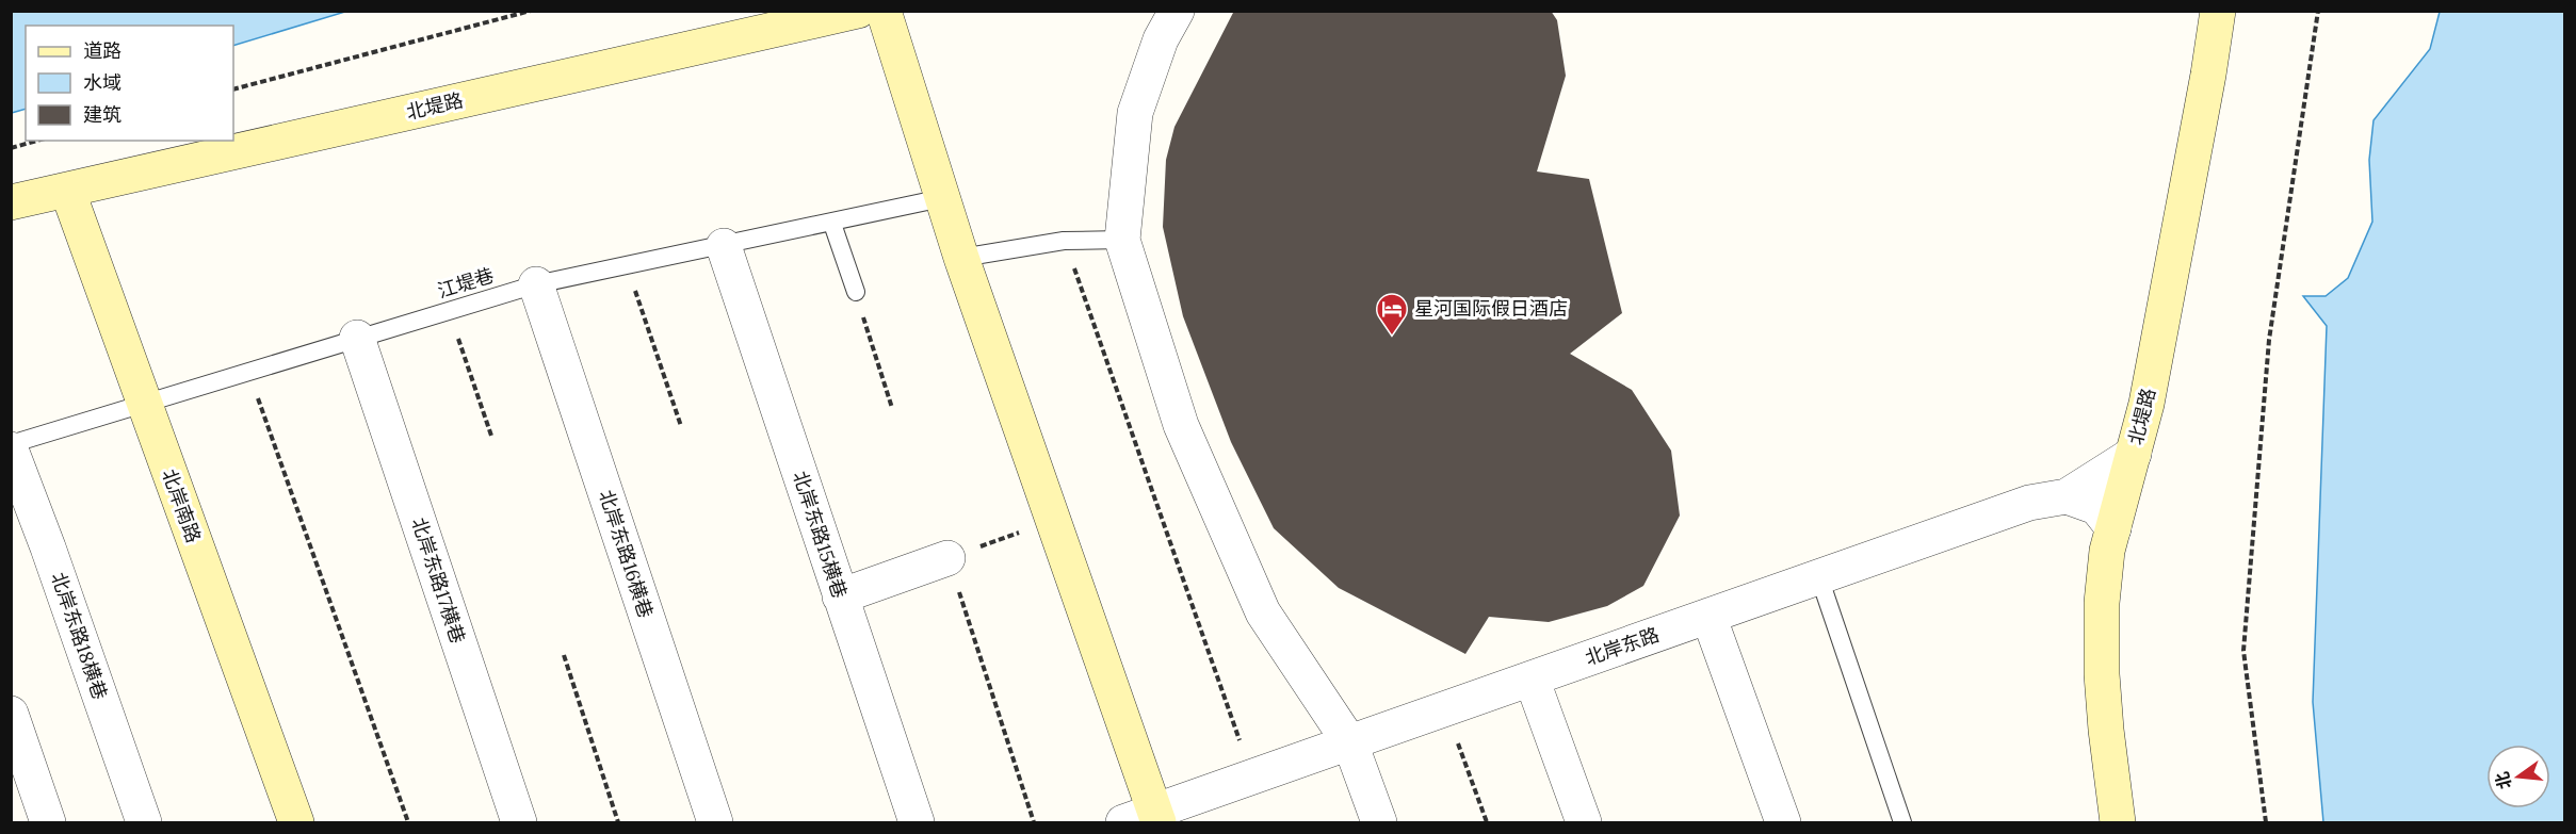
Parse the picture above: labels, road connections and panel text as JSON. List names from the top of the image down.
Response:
{
  "streets": {
    "main road": ["北堤路", "北岸南路"],
    "street": [
      "北岸东路15横巷",
      "北岸东路16横巷",
      "北岸东路17横巷",
      "北岸东路18横巷",
      "北岸东路"
    ],
    "lane": ["江堤巷"]
  },
  "crossings": [
    ["北堤路", "北岸南路"],
    ["北堤路", "北岸东路"],
    ["江堤巷", "北岸南路"],
    ["江堤巷", "北岸东路15横巷"],
    ["江堤巷", "北岸东路16横巷"],
    ["江堤巷", "北岸东路17横巷"]
  ],
  "places": {
    "hotel": ["星河国际假日酒店"]
  },
  "legend": ["道路", "水域", "建筑"],
  "north": "left"
}
